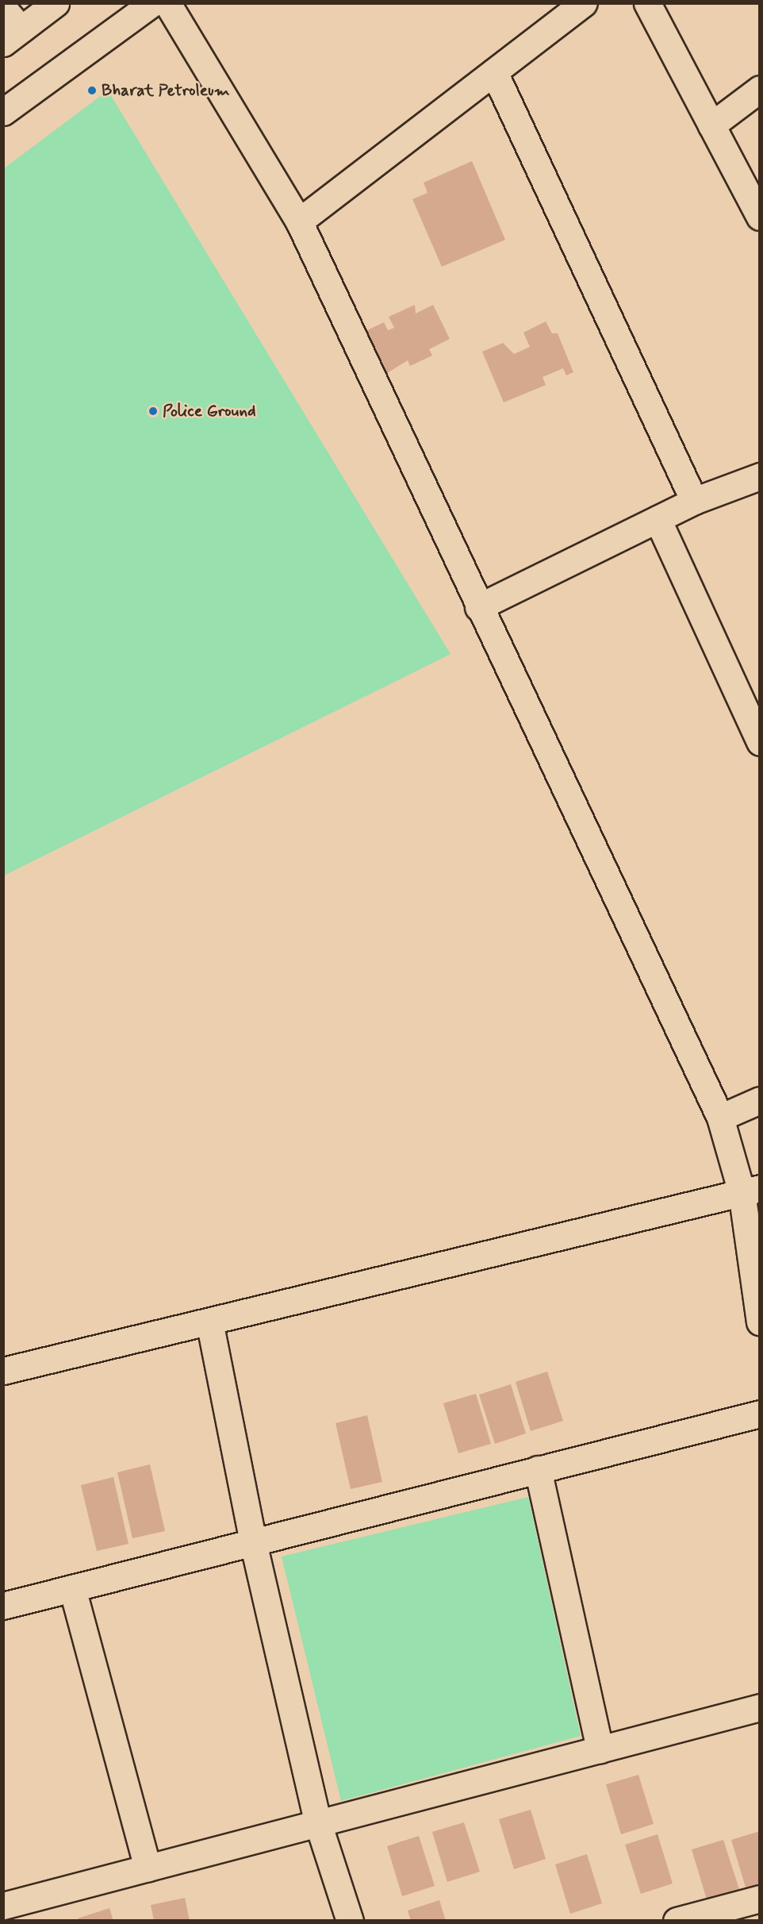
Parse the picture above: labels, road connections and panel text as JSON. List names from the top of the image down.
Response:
{
  "places": ["Bharat Petroleum", "Police Ground"]
}
